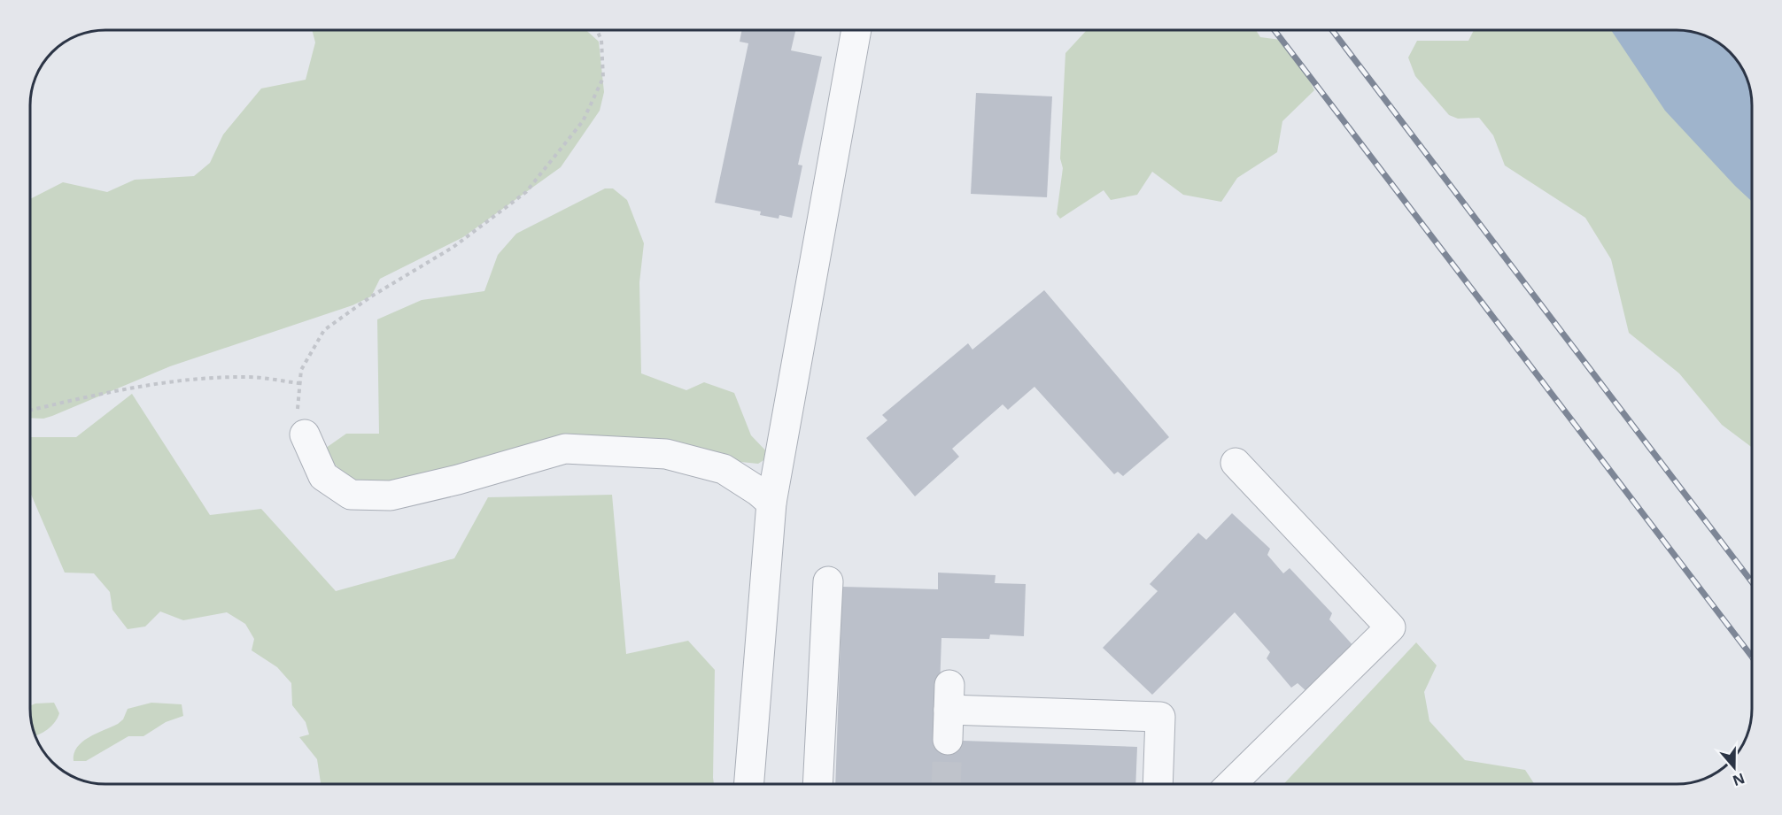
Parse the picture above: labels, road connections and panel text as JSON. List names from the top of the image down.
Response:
{
  "north": "bottom"
}
